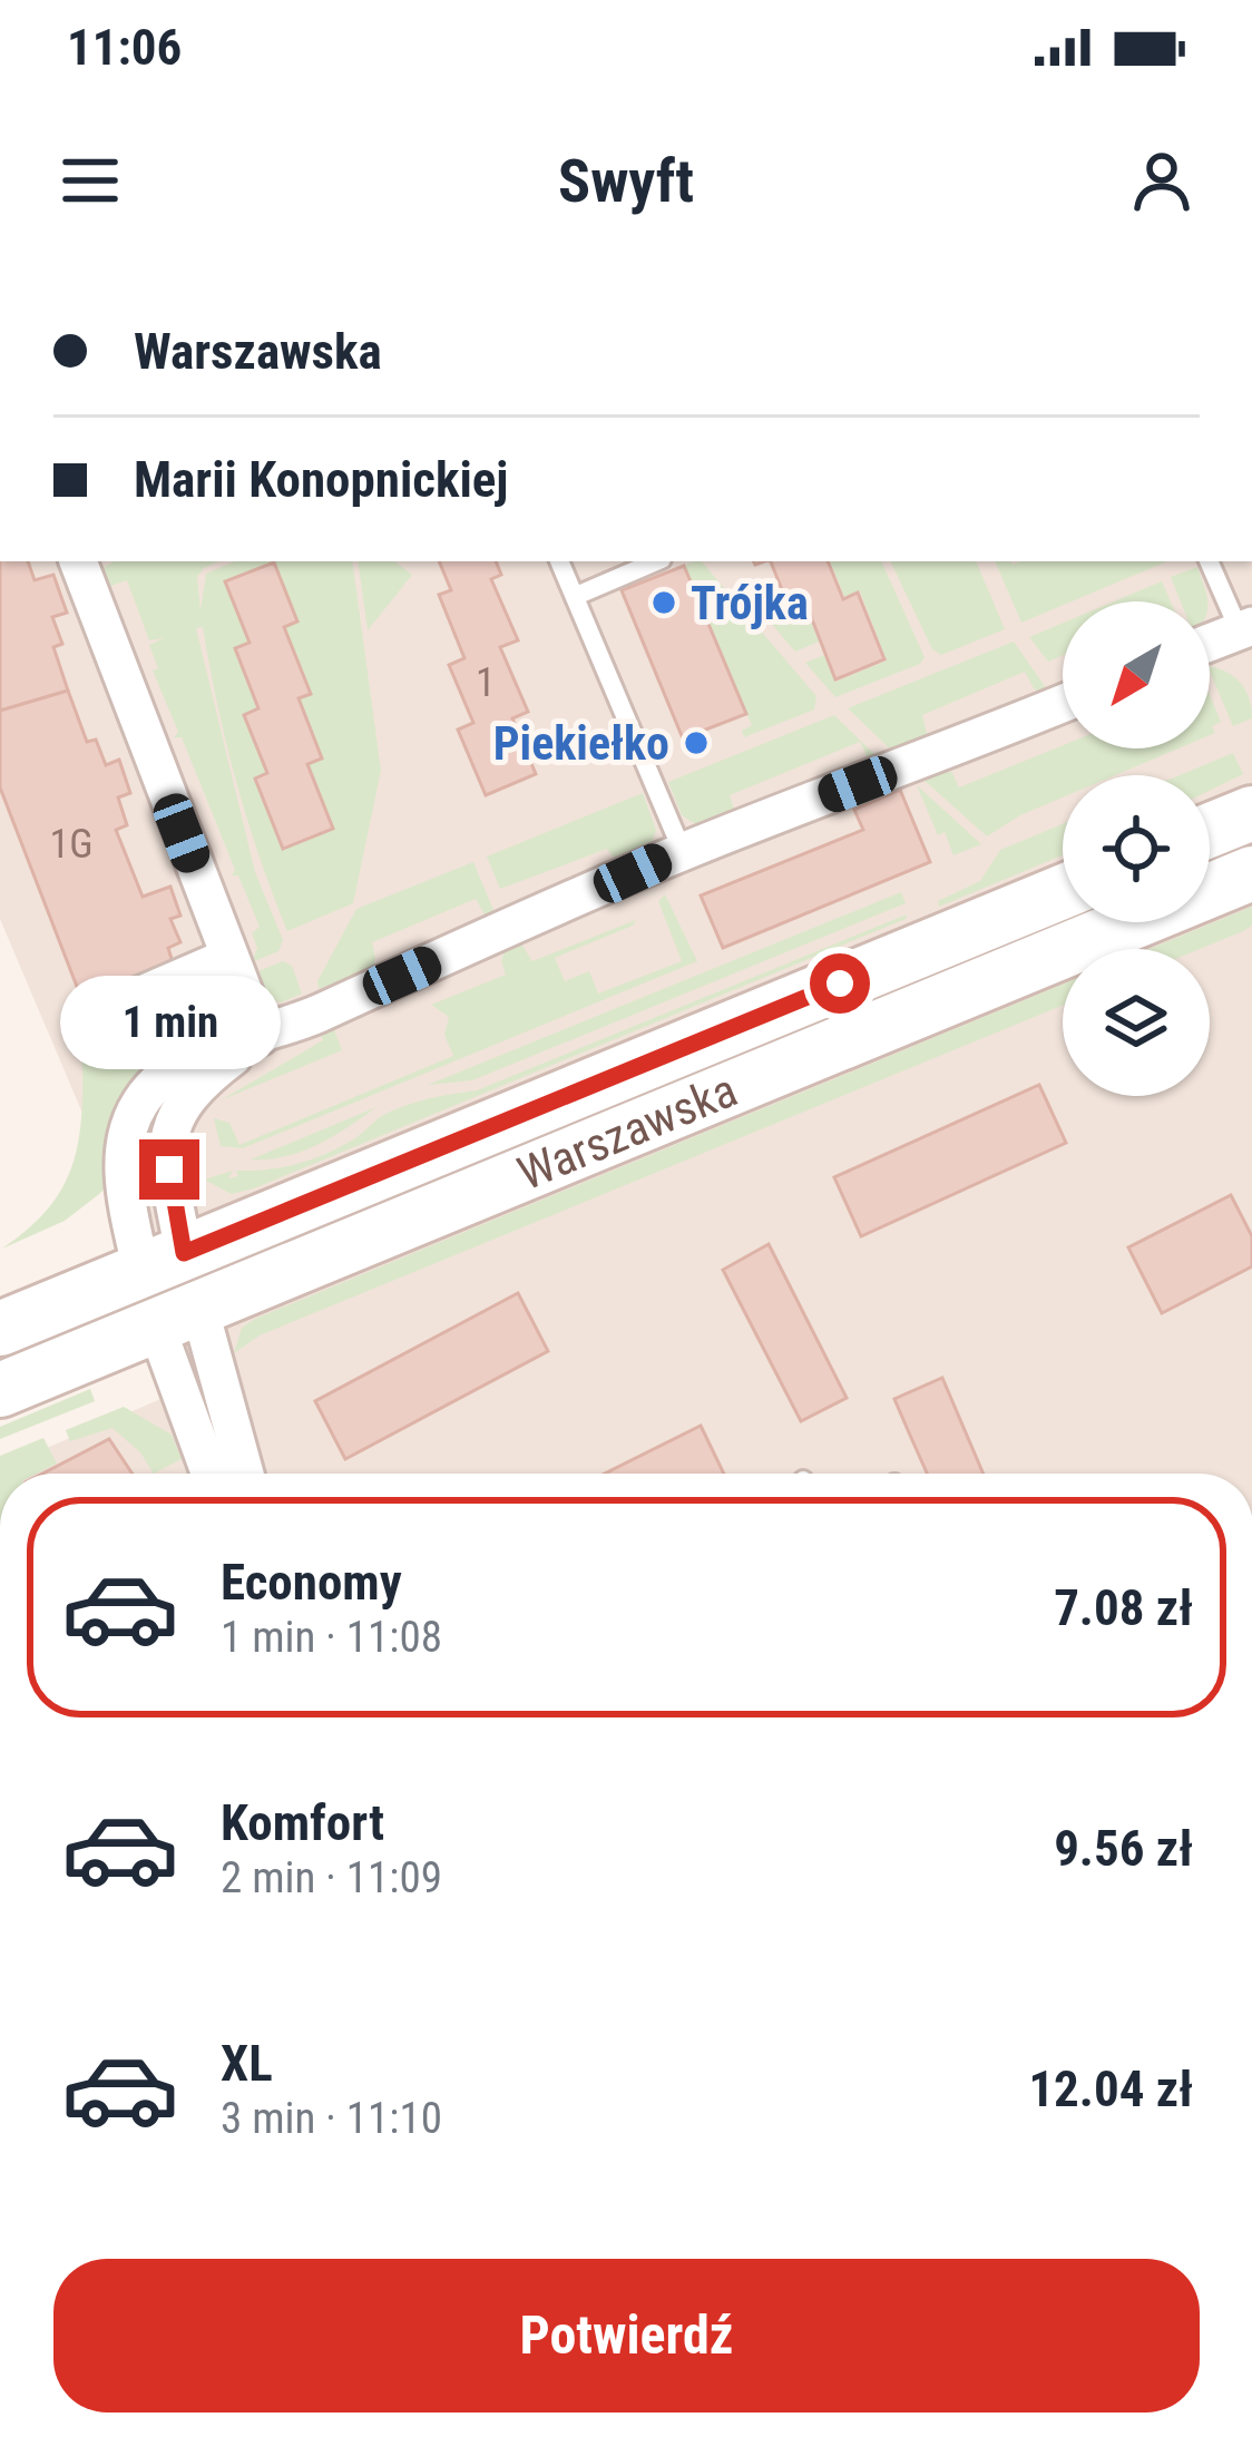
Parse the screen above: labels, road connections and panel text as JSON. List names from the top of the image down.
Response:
{
  "streets": {
    "main road": ["Warszawska"]
  },
  "places": ["Trójka", "Piekiełko"],
  "house_numbers": ["1", "1G"],
  "north": "bottom left",
  "page": {
    "status": "11:06",
    "header": "Swyft",
    "banner": ["Warszawska", "Marii Konopnickiej"],
    "bubble": "1 min",
    "list": [
      {
        "name": "Economy",
        "note": "1 min · 11:08",
        "value": "7.08 zł"
      },
      {
        "name": "Komfort",
        "note": "2 min · 11:09",
        "value": "9.56 zł"
      },
      {
        "name": "XL",
        "note": "3 min · 11:10",
        "value": "12.04 zł"
      }
    ],
    "buttons": "Potwierdź"
  }
}
